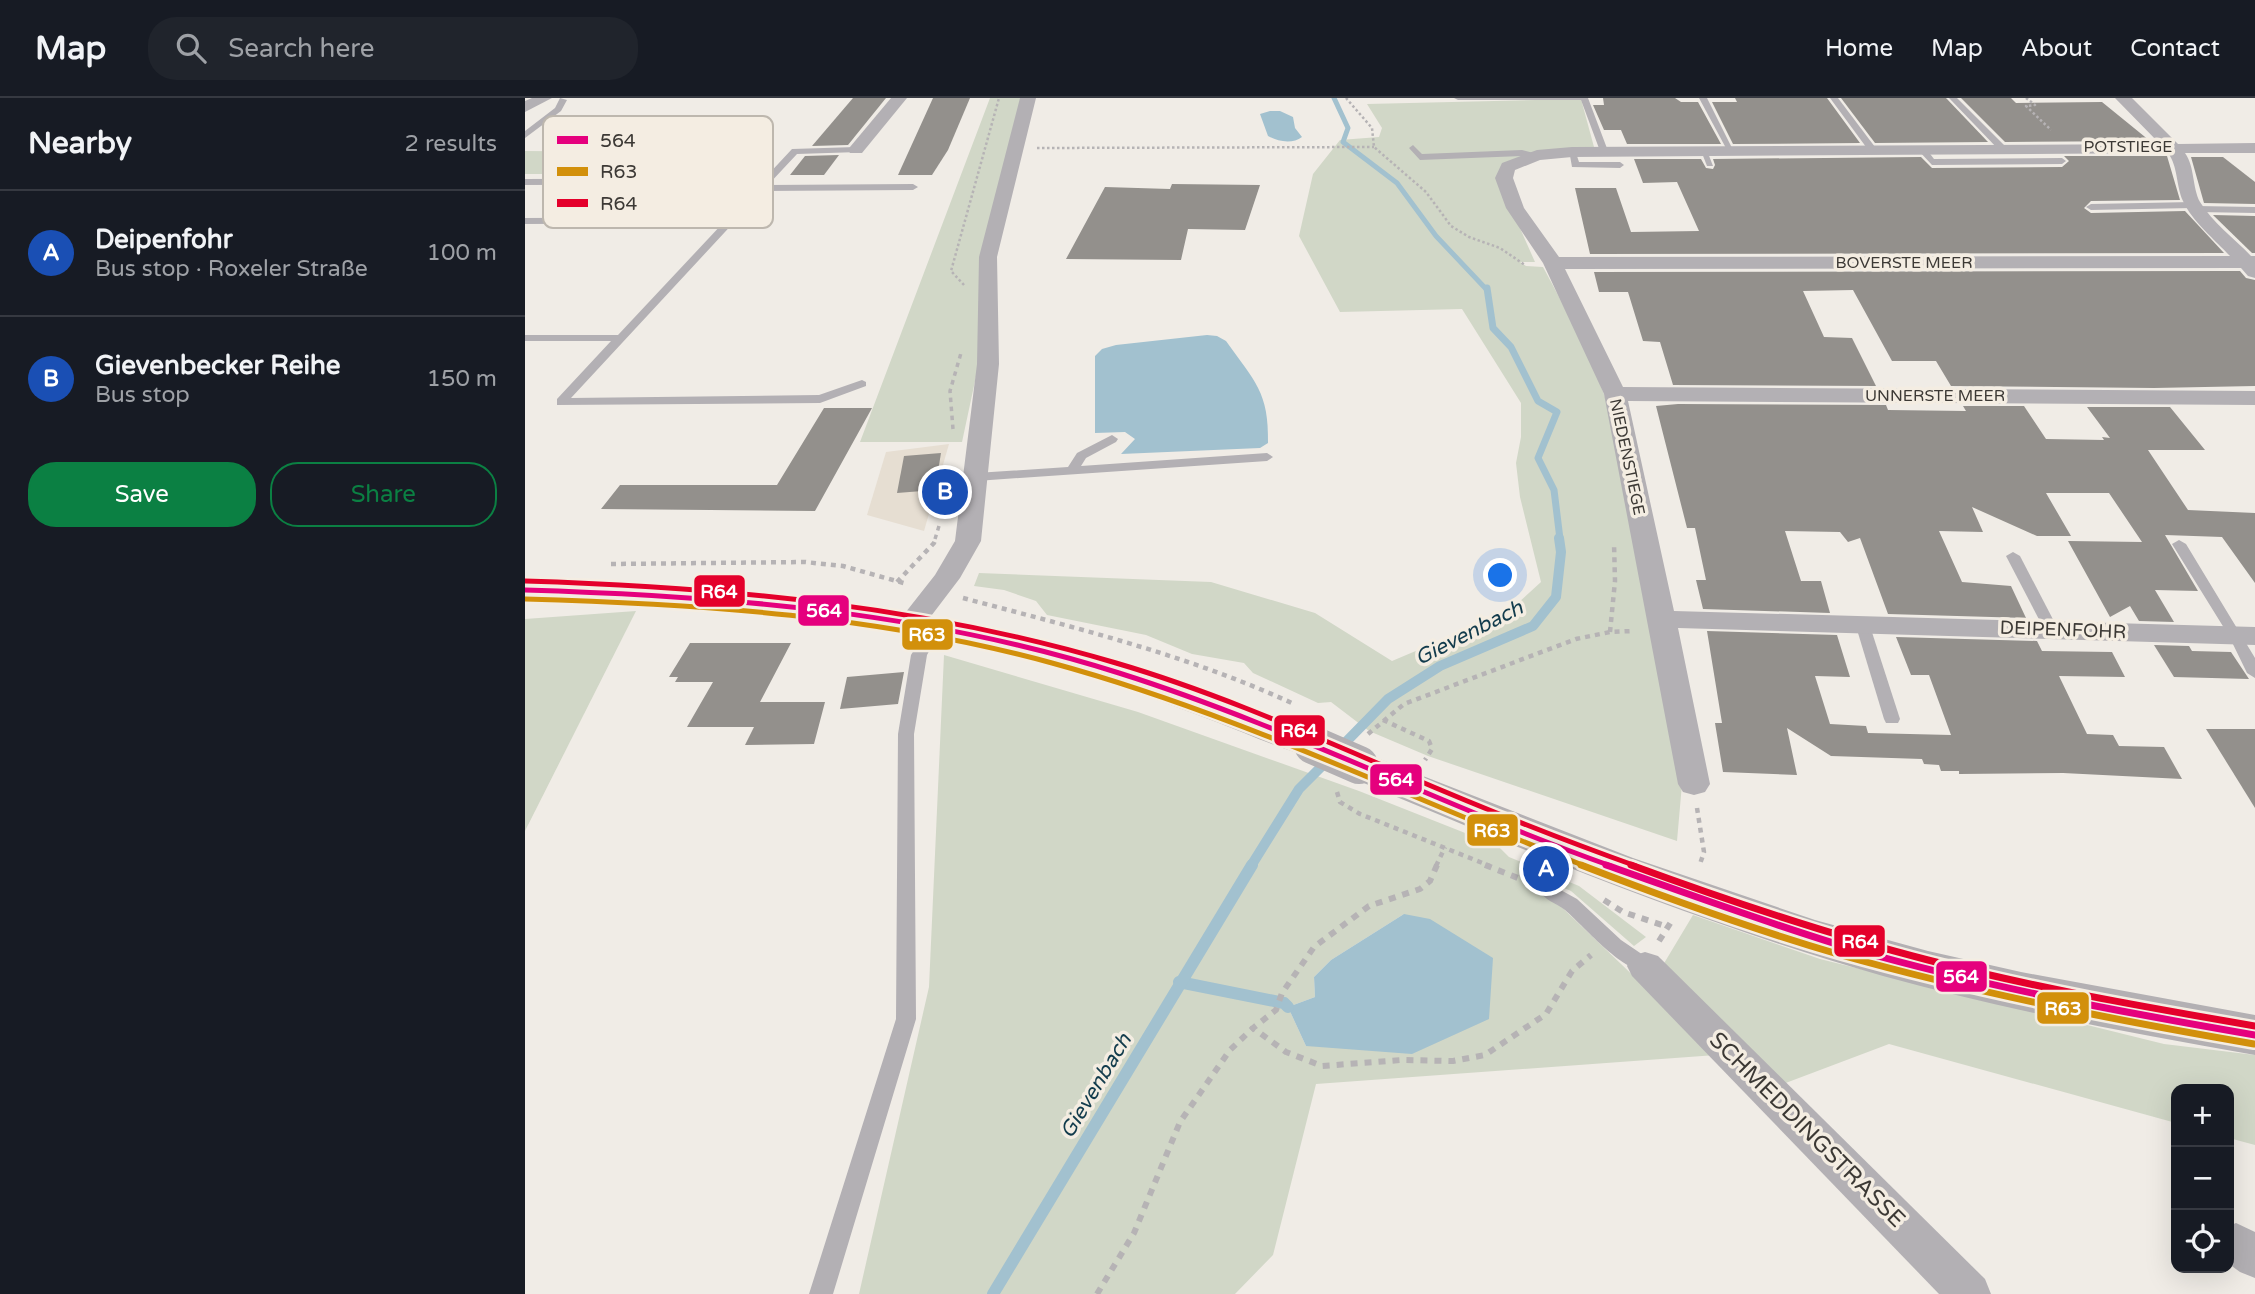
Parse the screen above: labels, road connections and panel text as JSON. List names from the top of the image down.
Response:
{
  "streets": {
    "street": [
      "POTSTIEGE",
      "BOVERSTE MEER",
      "UNNERSTE MEER",
      "NIEDENSTIEGE",
      "DEIPENFOHR",
      "SCHMEDDINGSTRASSE"
    ]
  },
  "crossings": [
    ["POTSTIEGE", "NIEDENSTIEGE"],
    ["BOVERSTE MEER", "NIEDENSTIEGE"],
    ["UNNERSTE MEER", "NIEDENSTIEGE"],
    ["NIEDENSTIEGE", "DEIPENFOHR"]
  ],
  "water": ["Gievenbach"],
  "lines": ["transit line R64", "transit line 564", "transit line R63"],
  "legend": ["564", "R63", "R64"],
  "page": {
    "header": "Map",
    "search": "Search here",
    "nav": [
      "Home",
      "Map",
      "About",
      "Contact"
    ],
    "heading": ["Nearby", "2 results"],
    "list": [
      {
        "mark": "A",
        "name": "Deipenfohr",
        "note": "Bus stop · Roxeler Straße",
        "value": "100 m"
      },
      {
        "mark": "B",
        "name": "Gievenbecker Reihe",
        "note": "Bus stop",
        "value": "150 m"
      }
    ],
    "buttons": ["Save", "Share"],
    "pins": ["B", "A"],
    "map_buttons": ["+", "−"]
  }
}
